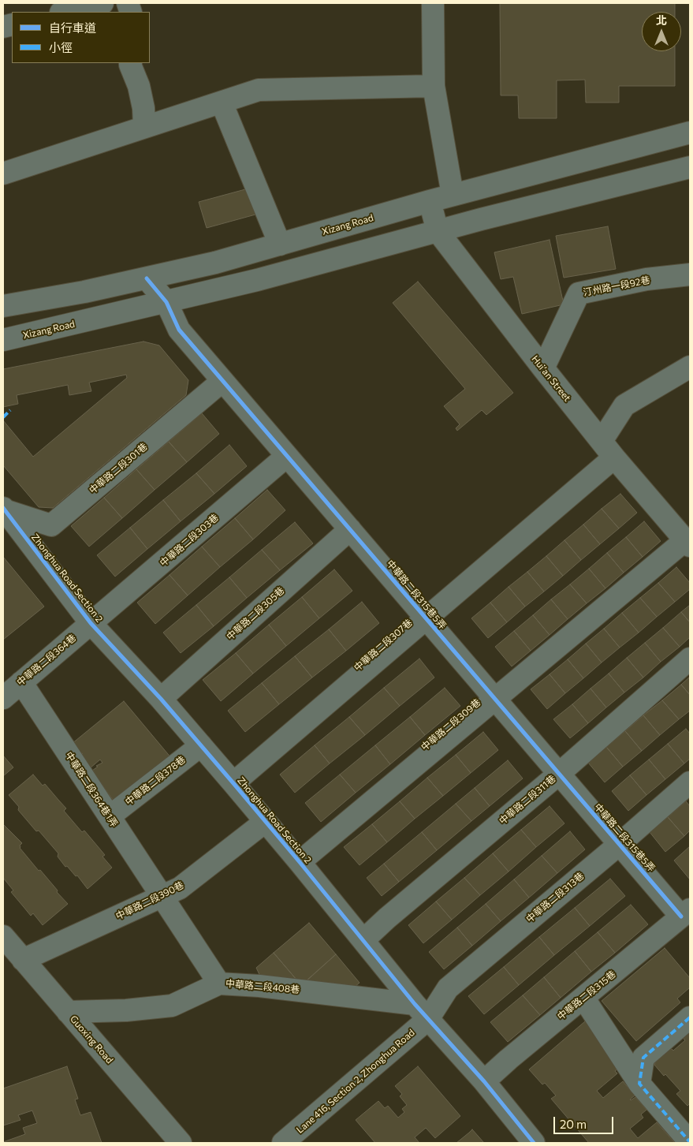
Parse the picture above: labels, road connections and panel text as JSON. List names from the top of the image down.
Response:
{
  "streets": {
    "street": [
      "Xizang Road",
      "汀州路一段92巷",
      "Hui’an Street",
      "中華路二段301巷",
      "中華路二段303巷",
      "Zhonghua Road Section 2",
      "中華路二段315巷5弄",
      "中華路二段305巷",
      "中華路二段307巷",
      "中華路二段364巷",
      "中華路二段309巷",
      "中華路二段378巷",
      "中華路二段364巷1弄",
      "中華路二段311巷",
      "中華路二段313巷",
      "中華路二段390巷",
      "中華路二段408巷",
      "中華路二段315巷",
      "Guoxing Road",
      "Lane 416, Section 2, Zhonghua Road"
    ]
  },
  "crossings": [
    ["Xizang Road", "Hui’an Street"],
    ["Xizang Road", "中華路二段315巷5弄"],
    ["汀州路一段92巷", "Hui’an Street"],
    ["Hui’an Street", "中華路二段307巷"],
    ["Hui’an Street", "中華路二段309巷"],
    ["中華路二段301巷", "Zhonghua Road Section 2"],
    ["中華路二段301巷", "中華路二段315巷5弄"],
    ["中華路二段303巷", "Zhonghua Road Section 2"],
    ["中華路二段303巷", "中華路二段315巷5弄"],
    ["中華路二段303巷", "中華路二段364巷"],
    ["Zhonghua Road Section 2", "中華路二段305巷"],
    ["Zhonghua Road Section 2", "中華路二段307巷"],
    ["Zhonghua Road Section 2", "中華路二段364巷"],
    ["Zhonghua Road Section 2", "中華路二段309巷"],
    ["Zhonghua Road Section 2", "中華路二段378巷"],
    ["Zhonghua Road Section 2", "中華路二段311巷"],
    ["Zhonghua Road Section 2", "中華路二段313巷"],
    ["Zhonghua Road Section 2", "中華路二段390巷"],
    ["Zhonghua Road Section 2", "中華路二段408巷"],
    ["Zhonghua Road Section 2", "中華路二段315巷"],
    ["Zhonghua Road Section 2", "Lane 416, Section 2, Zhonghua Road"],
    ["中華路二段315巷5弄", "中華路二段305巷"],
    ["中華路二段315巷5弄", "中華路二段307巷"],
    ["中華路二段315巷5弄", "中華路二段309巷"],
    ["中華路二段315巷5弄", "中華路二段311巷"],
    ["中華路二段315巷5弄", "中華路二段313巷"],
    ["中華路二段315巷5弄", "中華路二段315巷"],
    ["中華路二段364巷", "中華路二段364巷1弄"],
    ["中華路二段378巷", "中華路二段364巷1弄"],
    ["中華路二段364巷1弄", "中華路二段390巷"],
    ["中華路二段364巷1弄", "中華路二段408巷"],
    ["中華路二段313巷", "中華路二段408巷"],
    ["中華路二段313巷", "Lane 416, Section 2, Zhonghua Road"],
    ["中華路二段390巷", "Guoxing Road"],
    ["中華路二段408巷", "Guoxing Road"],
    ["中華路二段408巷", "Lane 416, Section 2, Zhonghua Road"]
  ],
  "legend": ["自行車道", "小徑"],
  "scale_bar": "20 m",
  "north": "top"
}
